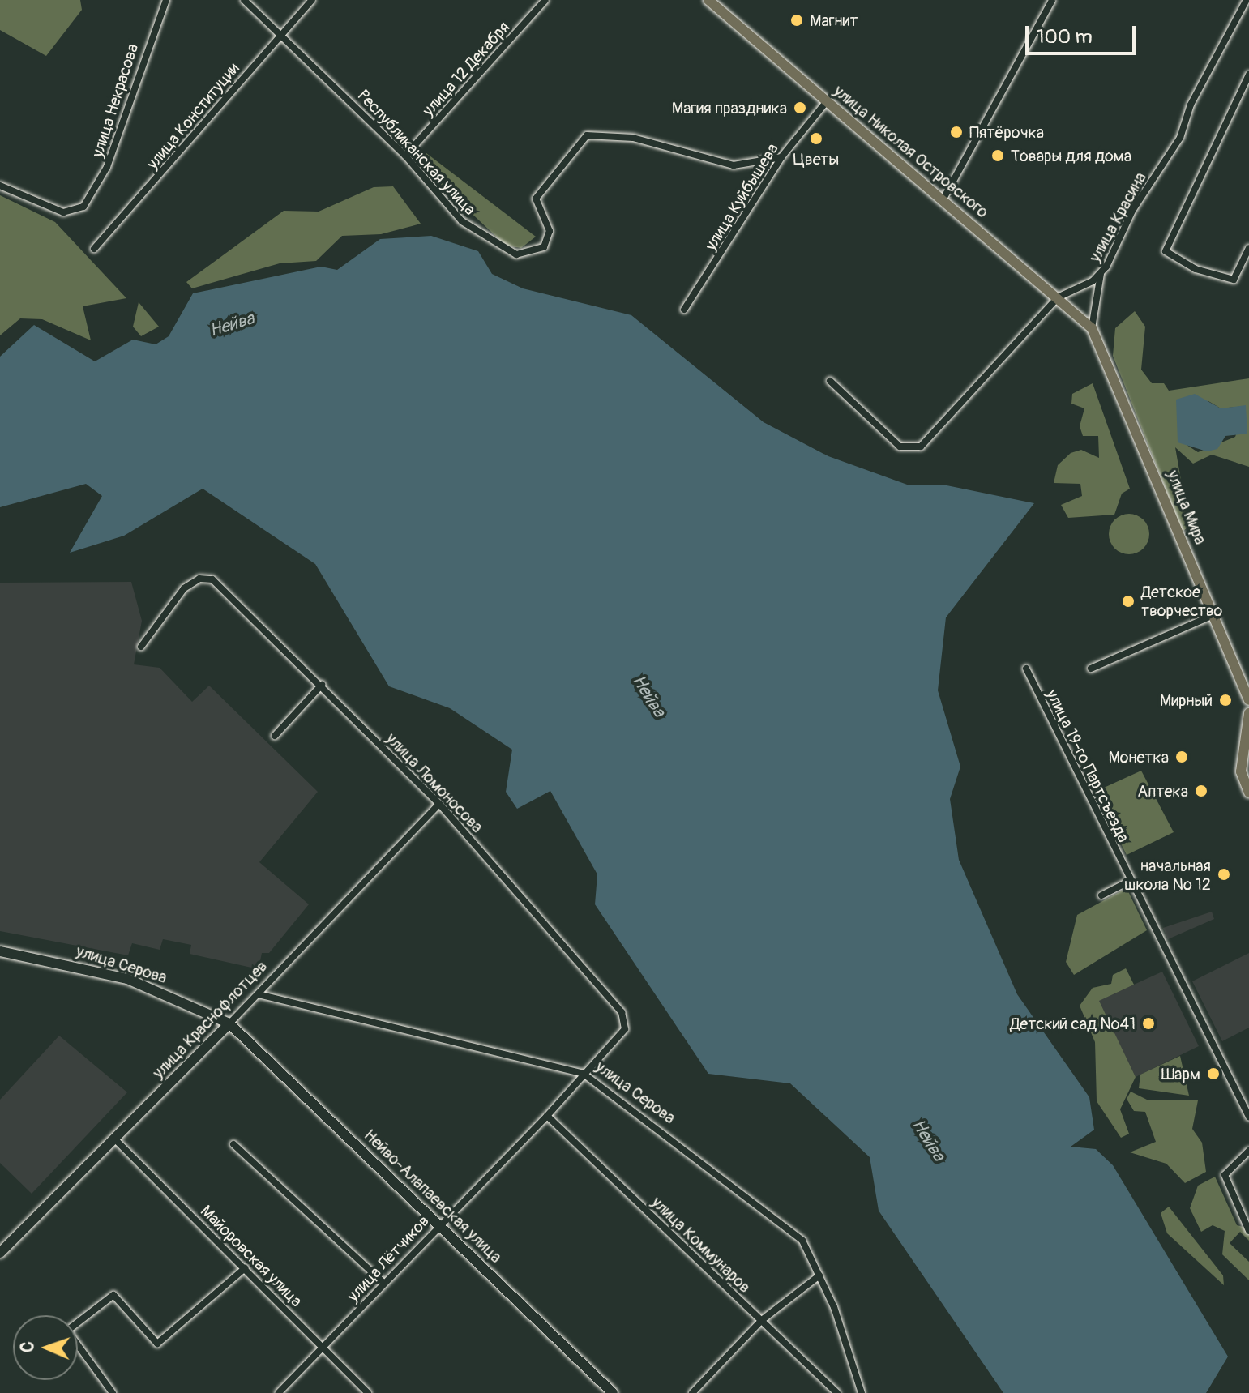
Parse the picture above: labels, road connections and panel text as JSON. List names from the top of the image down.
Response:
{
  "streets": {
    "main road": [
      "улица Николая Островского",
      "улица Мира",
      "улица Серова",
      "улица Краснофлотцев",
      "Нейво-Алапаевская улица"
    ],
    "street": [
      "улица 12 Декабря",
      "улица Некрасова",
      "улица Конституции",
      "Республиканская улица",
      "улица Куйбышева",
      "улица Красина",
      "улица 19-го Партсъезда",
      "улица Ломоносова",
      "улица Коммунаров",
      "Майоровская улица",
      "улица Лётчиков"
    ]
  },
  "crossings": [
    ["улица 12 Декабря", "Республиканская улица"],
    ["улица Конституции", "Республиканская улица"],
    ["улица Николая Островского", "улица Куйбышева"],
    ["улица Николая Островского", "улица Красина"],
    ["улица Николая Островского", "улица Мира"],
    ["Республиканская улица", "улица Куйбышева"],
    ["улица Ломоносова", "улица Краснофлотцев"],
    ["улица Ломоносова", "улица Лётчиков"],
    ["улица Серова", "улица Краснофлотцев"],
    ["улица Серова", "Нейво-Алапаевская улица"],
    ["улица Серова", "улица Лётчиков"],
    ["улица Краснофлотцев", "Нейво-Алапаевская улица"],
    ["улица Краснофлотцев", "Майоровская улица"],
    ["Нейво-Алапаевская улица", "улица Лётчиков"],
    ["улица Коммунаров", "улица Лётчиков"],
    ["Майоровская улица", "улица Лётчиков"]
  ],
  "water": ["Нейва"],
  "places": [
    "Магнит",
    "Магия праздника",
    "Пятёрочка",
    "Цветы",
    "Товары для дома",
    "Детское творчество",
    "Мирный",
    "Монетка",
    "Аптека",
    "начальная школа № 12",
    "Детский сад №41",
    "Шарм"
  ],
  "scale_bar": "100 m",
  "north": "left"
}
